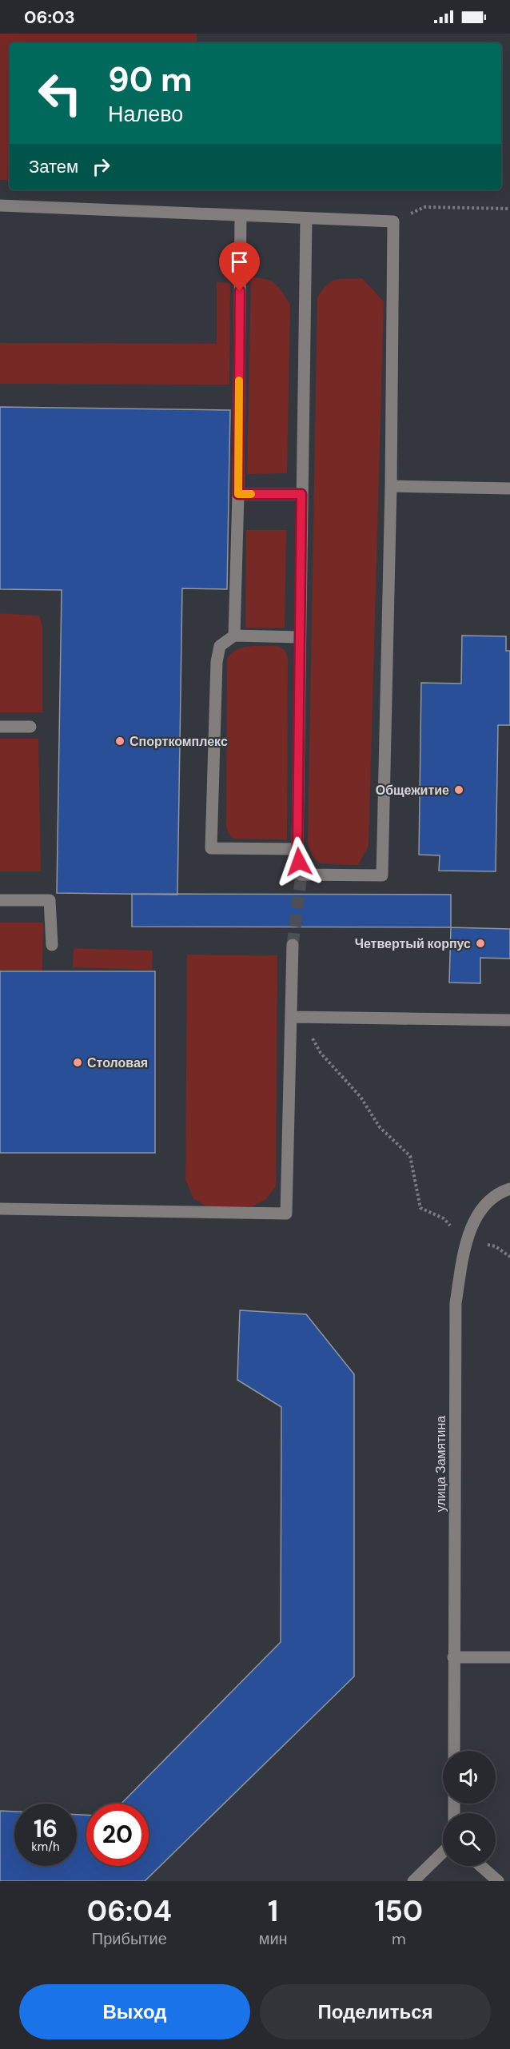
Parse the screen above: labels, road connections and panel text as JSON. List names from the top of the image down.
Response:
{
  "streets": {
    "street": ["улица Замятина"]
  },
  "places": [
    "Спорткомплекс",
    "Общежитие",
    "Четвертый корпус",
    "Столовая"
  ],
  "page": {
    "status": "06:03",
    "turn": ["90 m", "Налево"],
    "then": "Затем",
    "speed": "16 km/h",
    "limit": "20",
    "eta": [
      "06:04",
      "Прибытие",
      "1",
      "мин",
      "150",
      "m"
    ],
    "buttons": ["Выход", "Поделиться"]
  }
}
